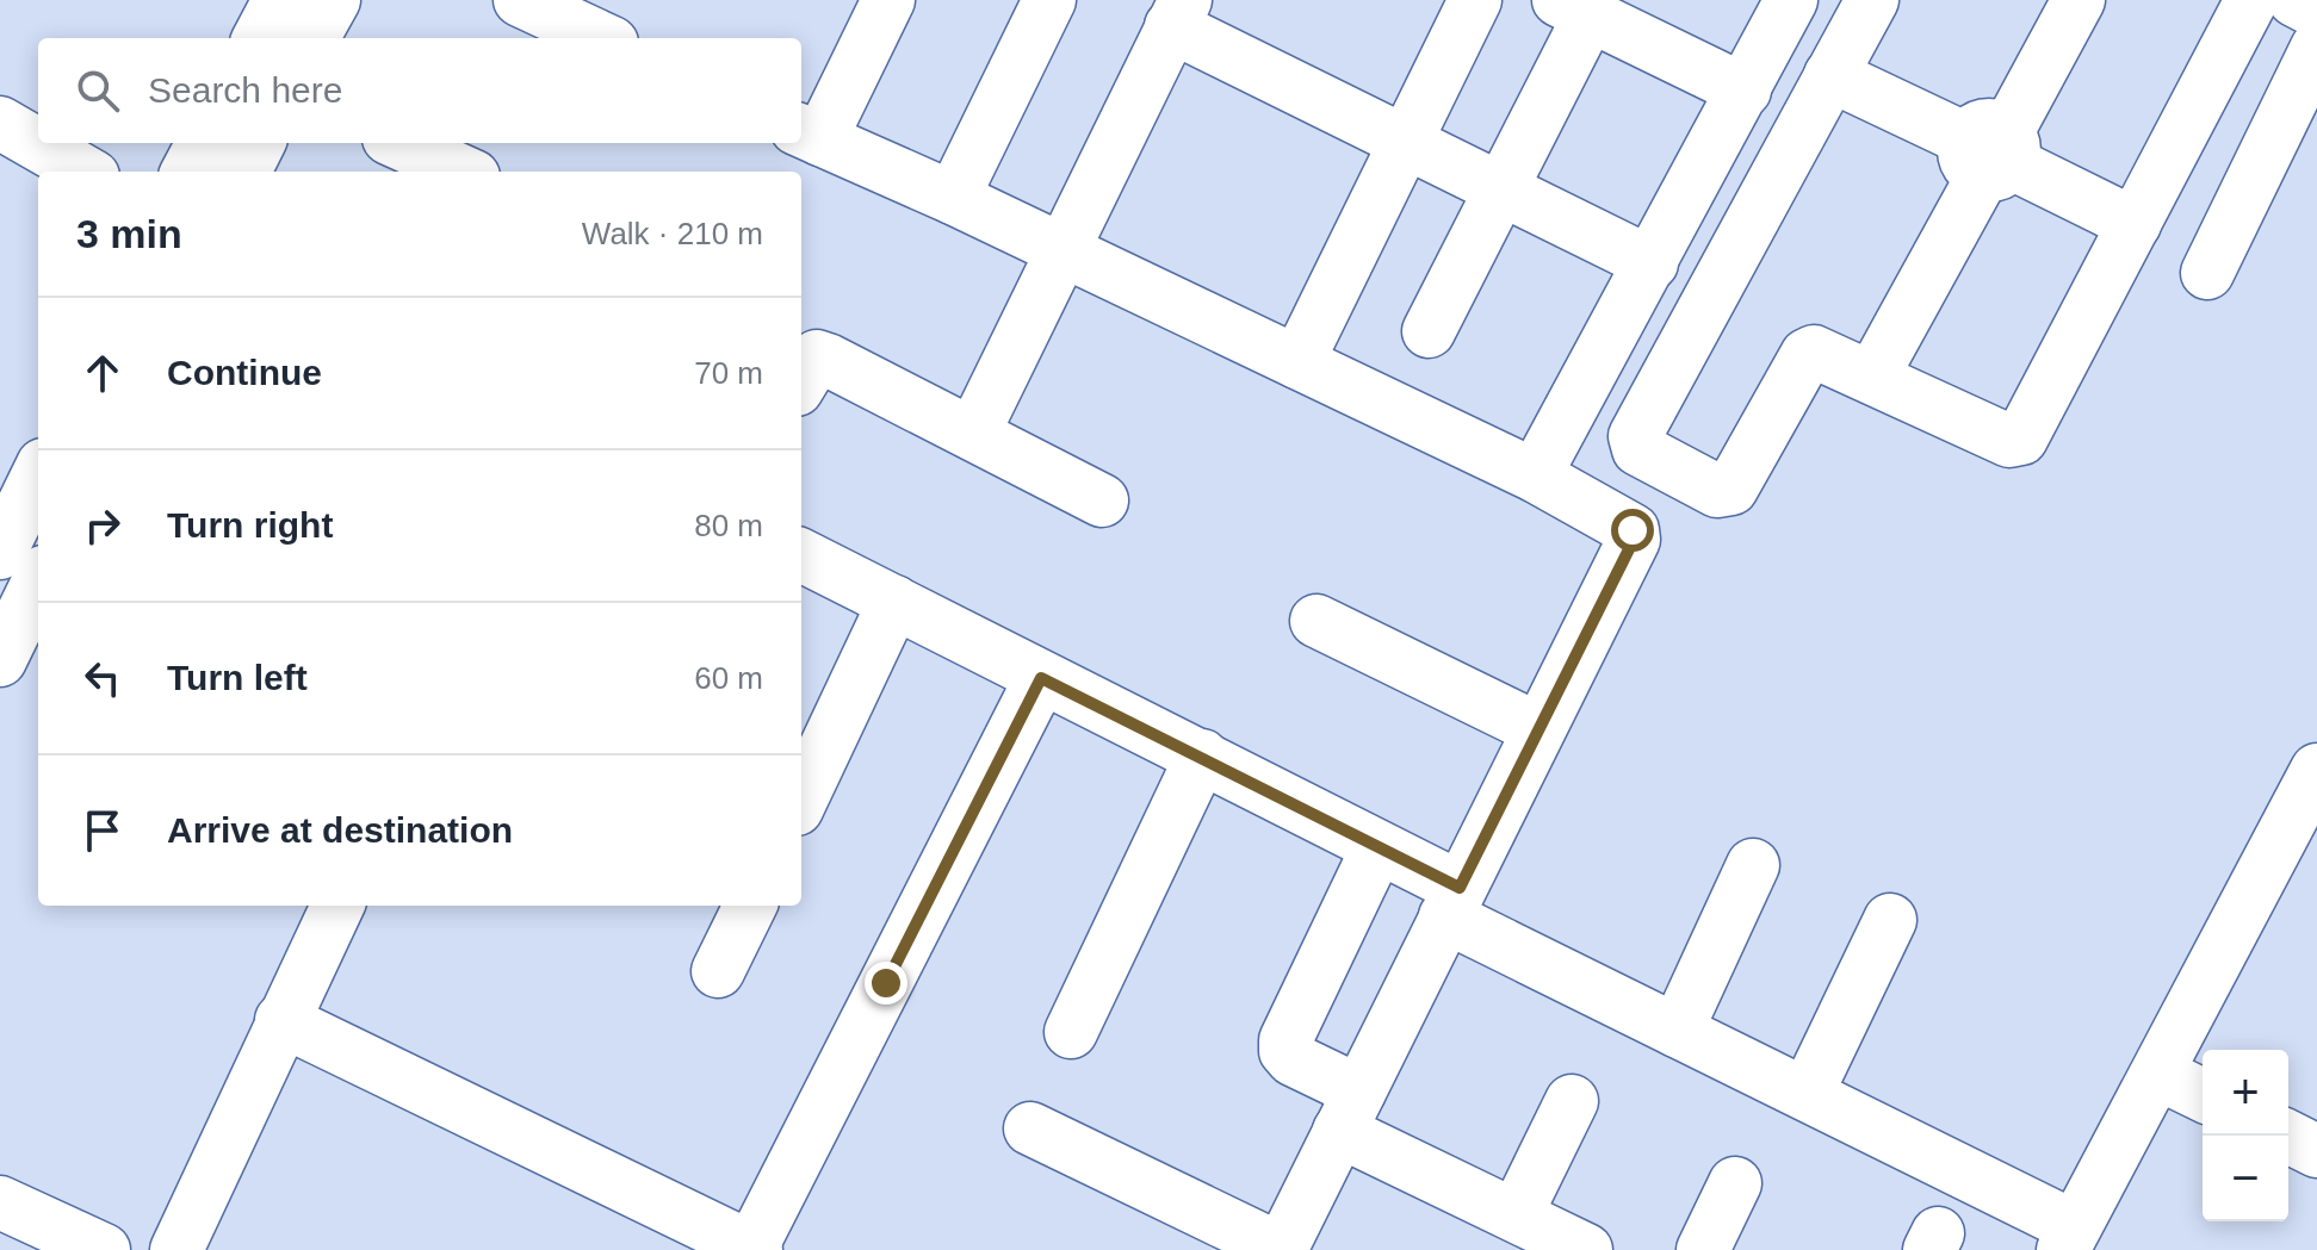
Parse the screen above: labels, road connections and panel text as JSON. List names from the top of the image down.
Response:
{
  "page": {
    "search": "Search here",
    "heading": ["3 min", "Walk · 210 m"],
    "list": [
      ["Continue", "70 m"],
      ["Turn right", "80 m"],
      ["Turn left", "60 m"],
      "Arrive at destination"
    ],
    "map_buttons": ["+", "−"]
  }
}
